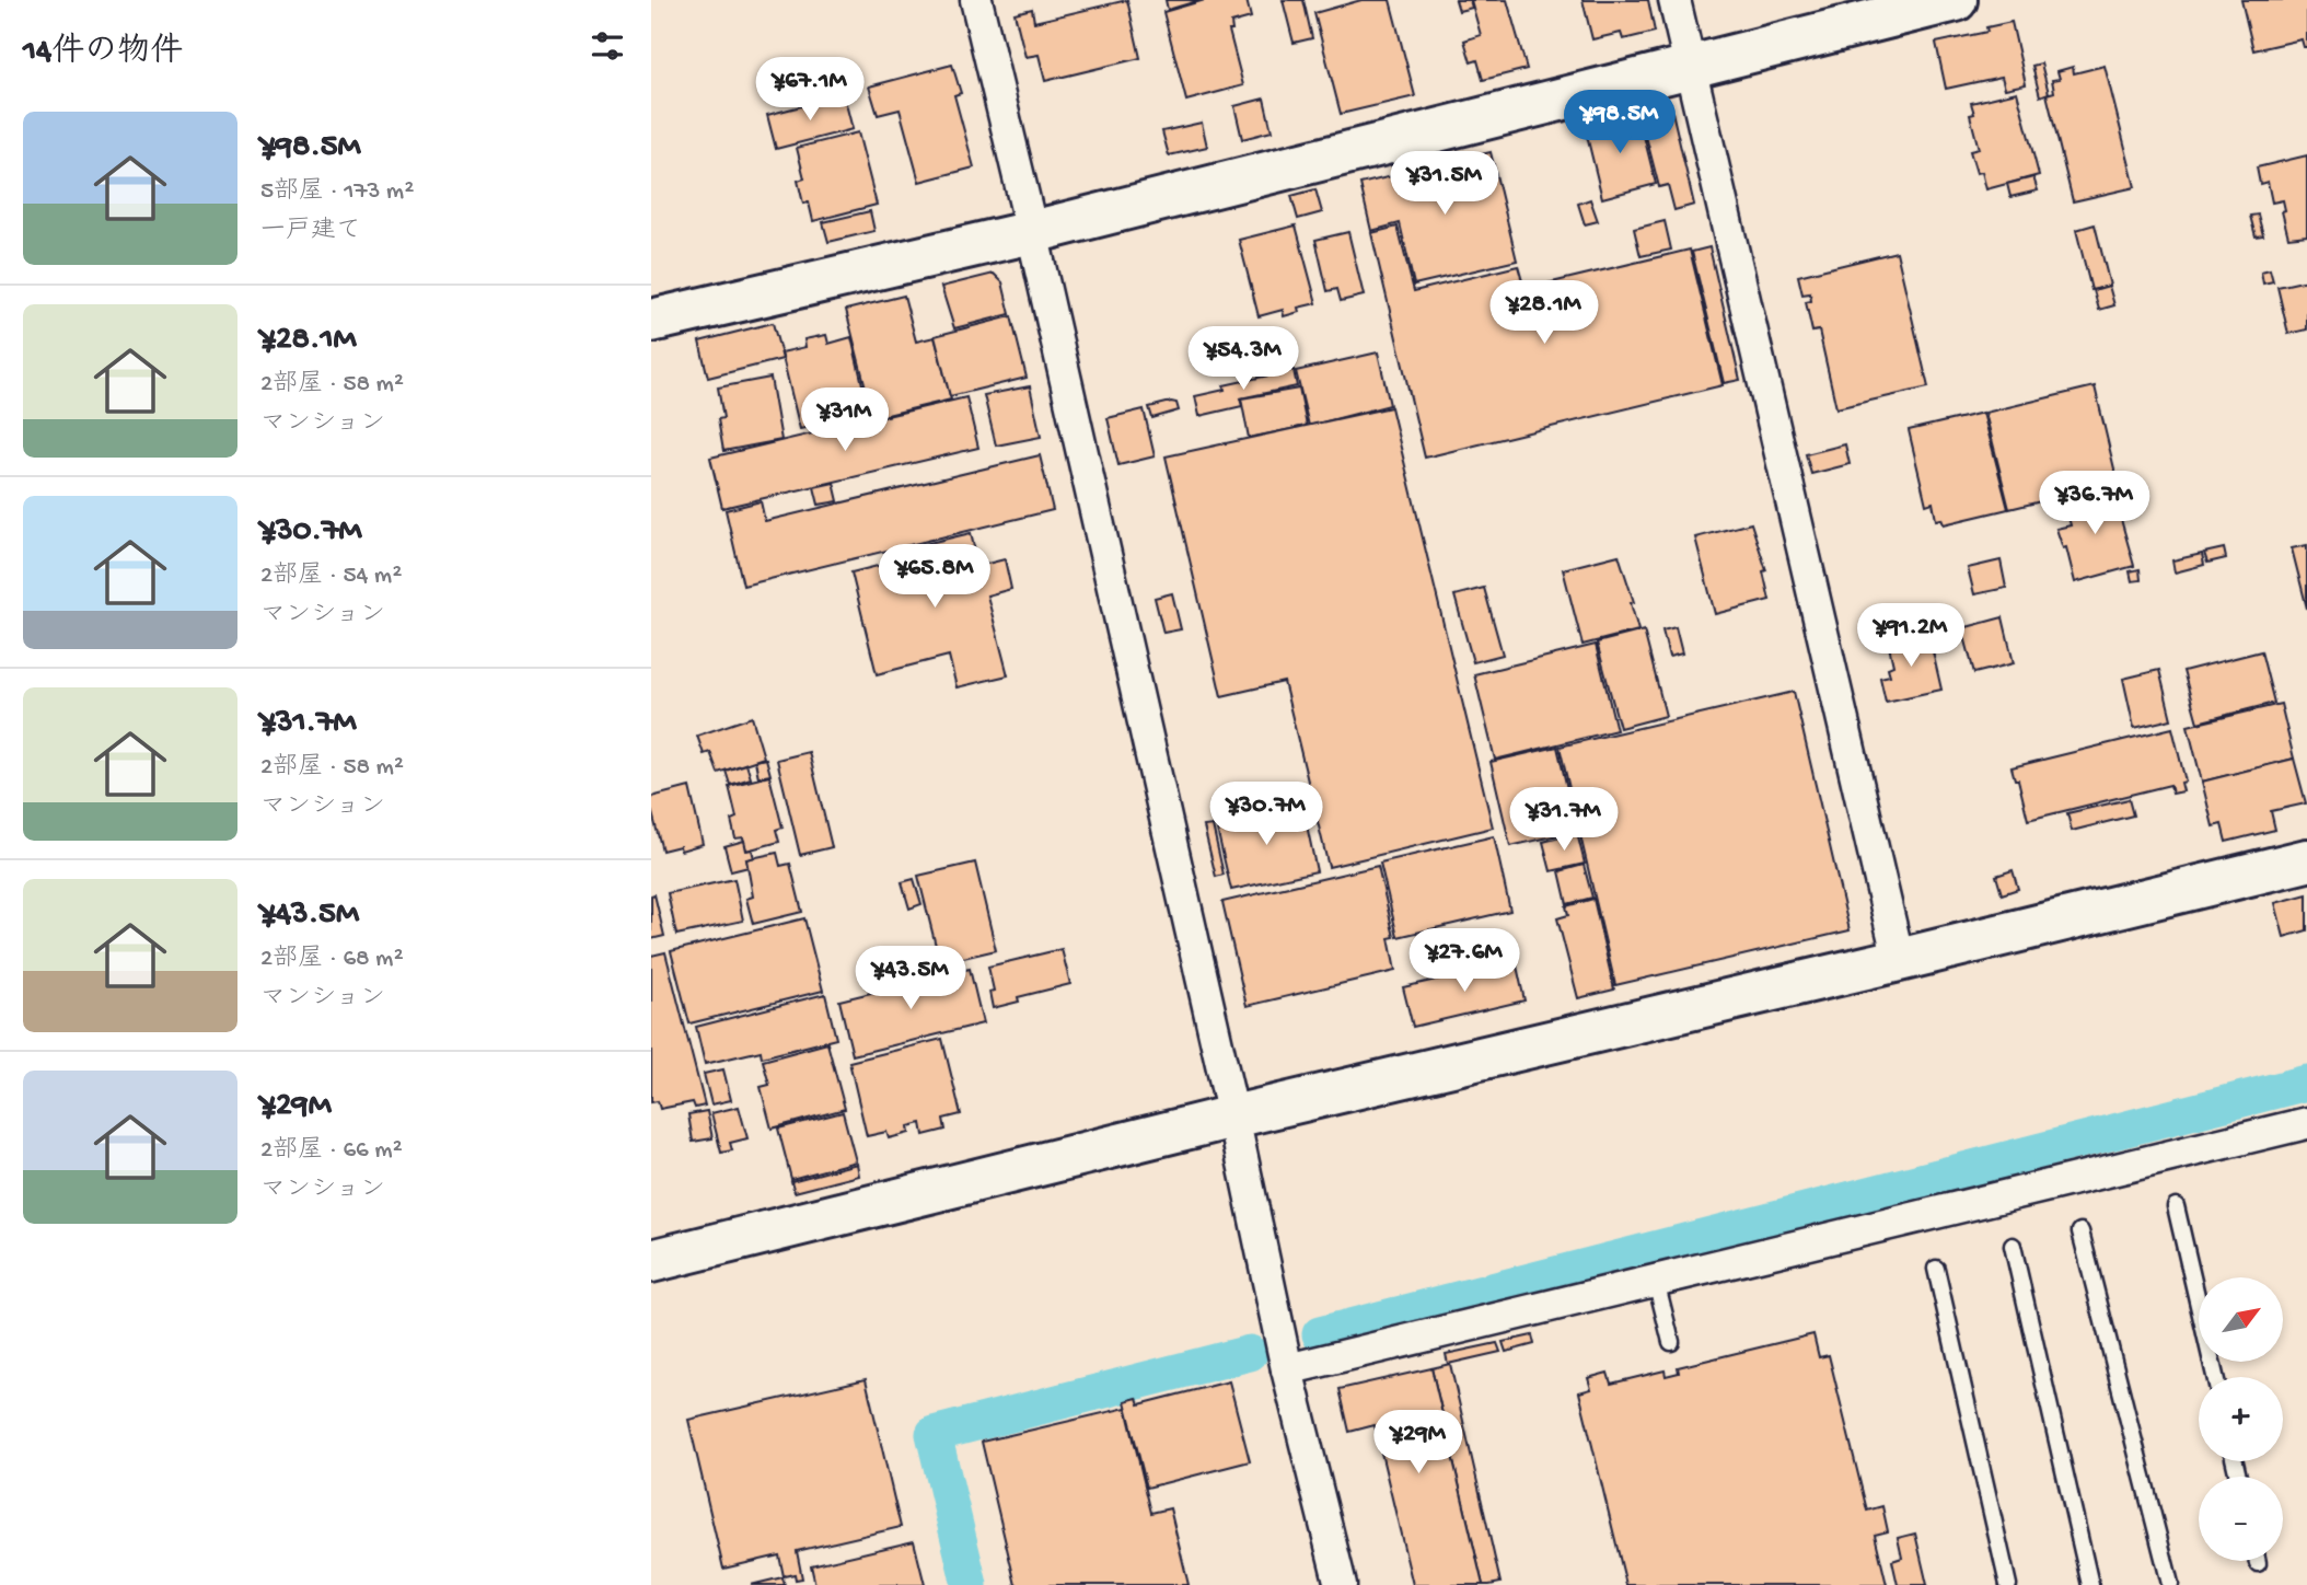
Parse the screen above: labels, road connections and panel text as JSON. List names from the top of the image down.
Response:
{
  "north": "top right",
  "page": {
    "heading": "14件の物件",
    "price": [
      "¥67.1M",
      "¥98.5M",
      "¥31.5M",
      "¥28.1M",
      "¥54.3M",
      "¥31M",
      "¥36.7M",
      "¥65.8M",
      "¥91.2M",
      "¥30.7M",
      "¥31.7M",
      "¥27.6M",
      "¥43.5M",
      "¥29M"
    ],
    "list": [
      {
        "name": "¥98.5M",
        "note": "5部屋 · 173 m² · 一戸建て"
      },
      {
        "name": "¥28.1M",
        "note": "2部屋 · 58 m² · マンション"
      },
      {
        "name": "¥30.7M",
        "note": "2部屋 · 54 m² · マンション"
      },
      {
        "name": "¥31.7M",
        "note": "2部屋 · 58 m² · マンション"
      },
      {
        "name": "¥43.5M",
        "note": "2部屋 · 68 m² · マンション"
      },
      {
        "name": "¥29M",
        "note": "2部屋 · 66 m² · マンション"
      }
    ],
    "map_buttons": ["+", "−"]
  }
}
